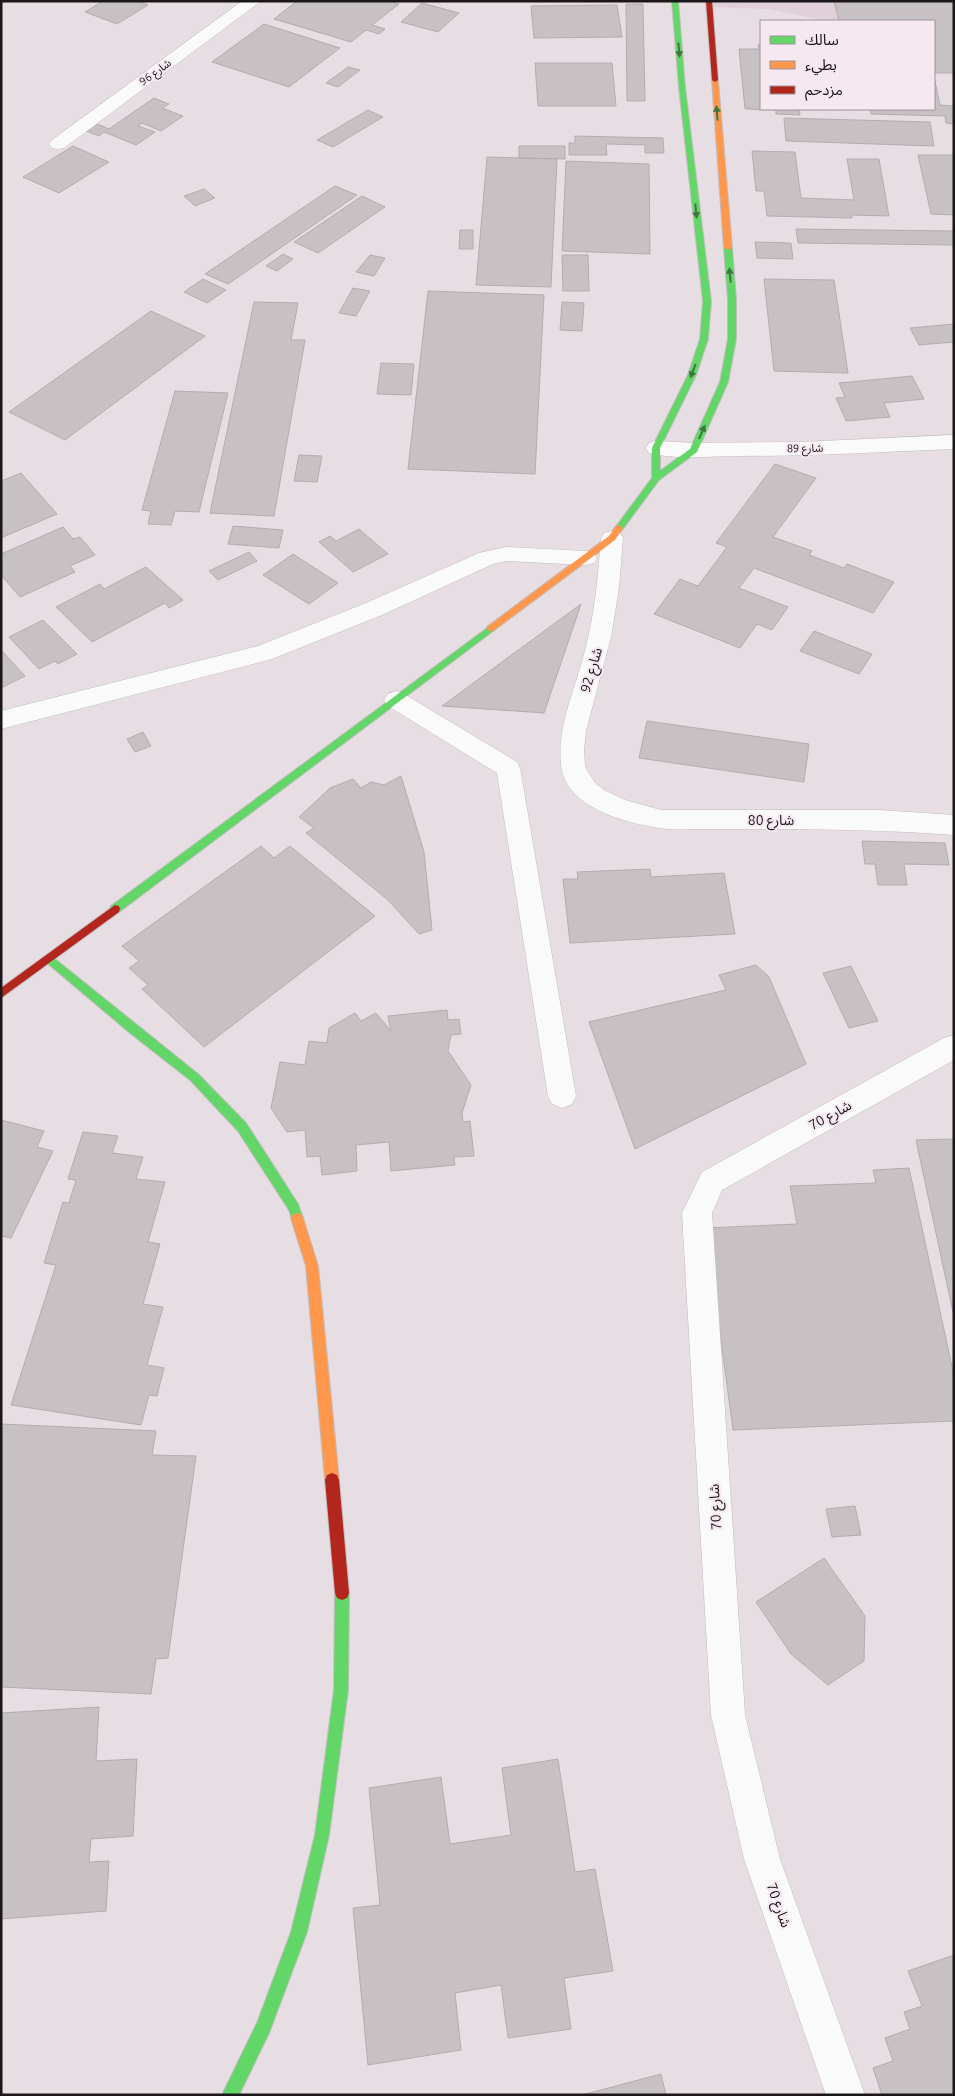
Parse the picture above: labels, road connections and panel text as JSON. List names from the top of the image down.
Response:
{
  "streets": {
    "street": [
      "شارع 96",
      "شارع 89",
      "شارع 92",
      "شارع 80",
      "شارع 70"
    ]
  },
  "crossings": [
    ["شارع 92", "شارع 80"]
  ],
  "legend": ["سالك", "بطيء", "مزدحم"]
}
